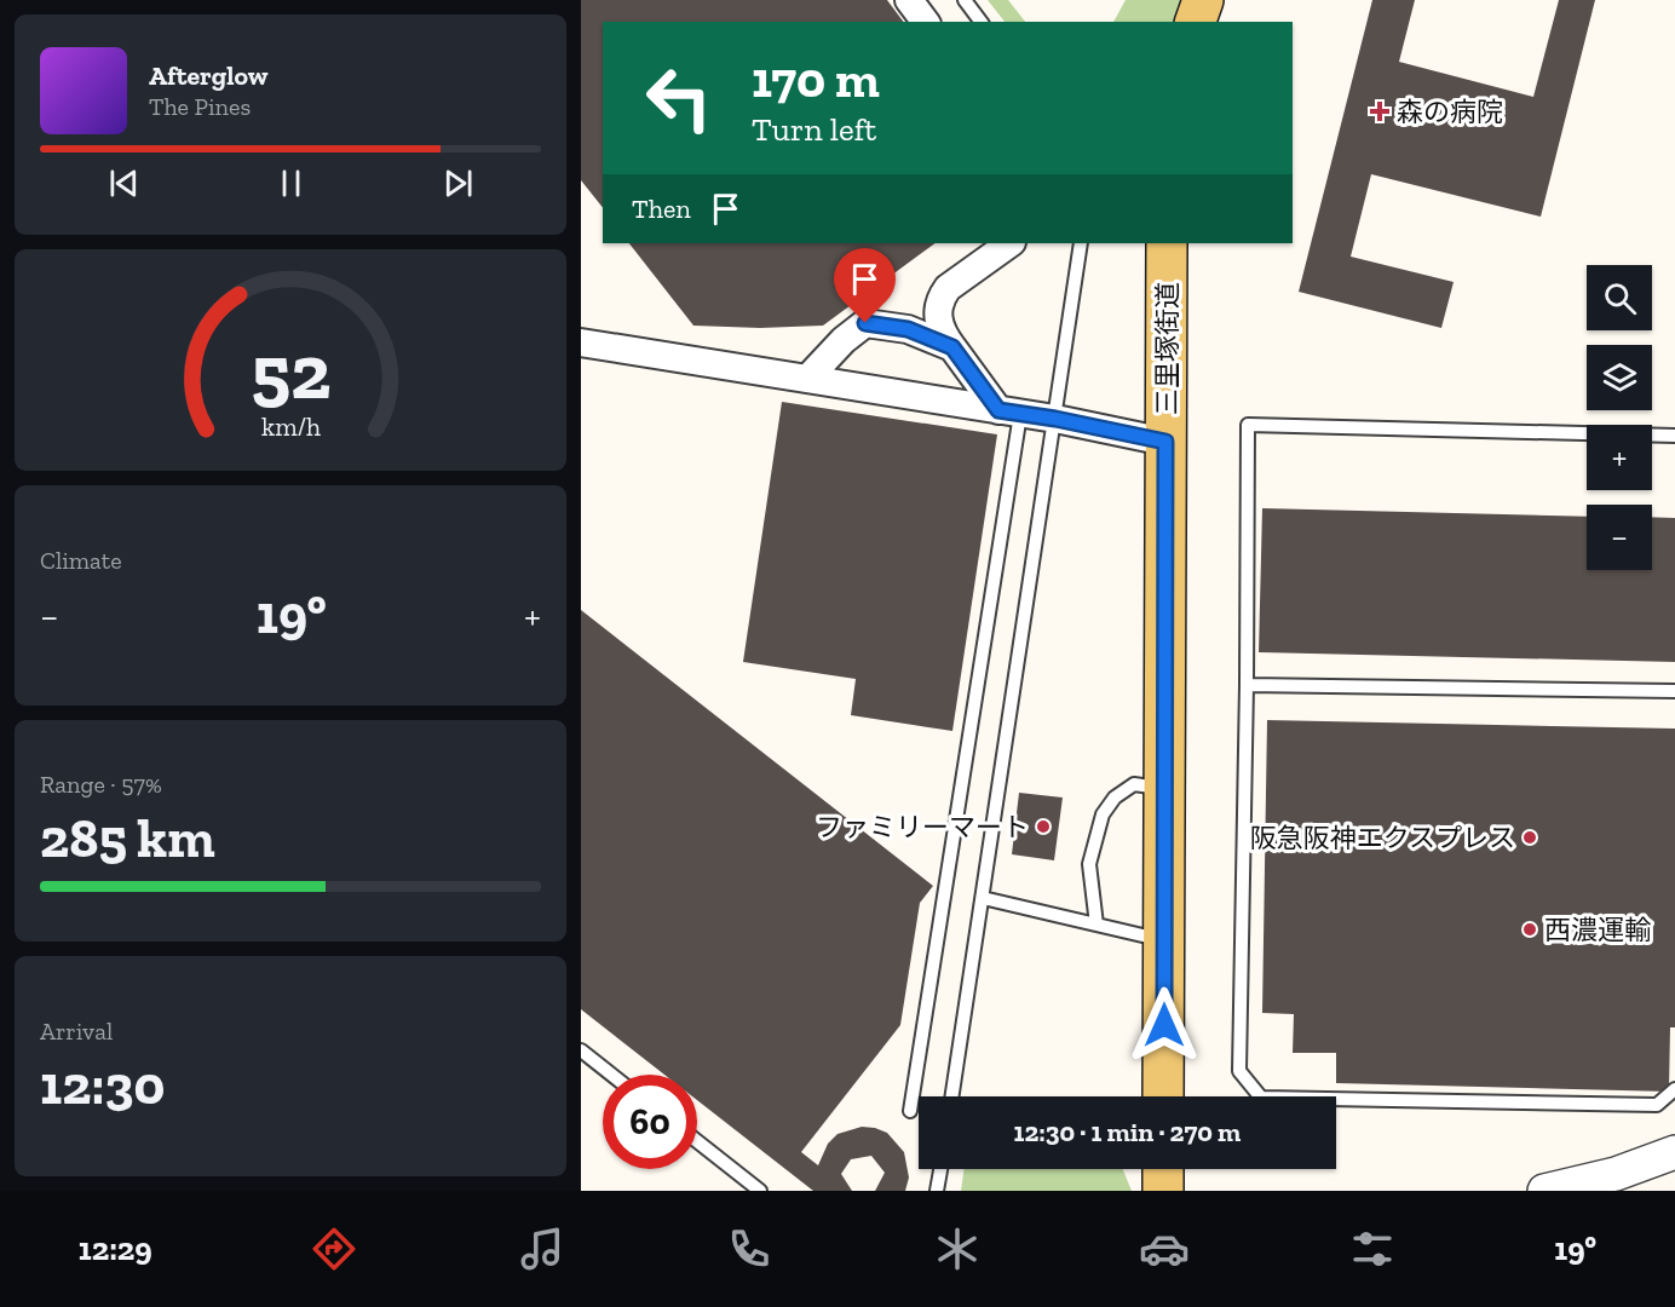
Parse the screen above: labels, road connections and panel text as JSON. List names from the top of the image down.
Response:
{
  "streets": {
    "main road": ["三里塚街道"]
  },
  "places": {
    "health": ["森の病院"],
    "other": ["ファミリーマート", "阪急阪神エクスプレス", "西濃運輸"]
  },
  "page": {
    "turn": ["170 m", "Turn left"],
    "song": ["Afterglow", "The Pines"],
    "then": "Then",
    "map_buttons": ["+", "−"],
    "tile": [
      "Climate",
      ["Range · 57%", "285 km"],
      ["Arrival", "12:30"]
    ],
    "heat": ["−", "19°", "+"],
    "limit": "60",
    "trip": "12:30 · 1 min · 270 m",
    "tabs": ["12:29", "19°"],
    "gauge": ["52", "km/h"]
  }
}
